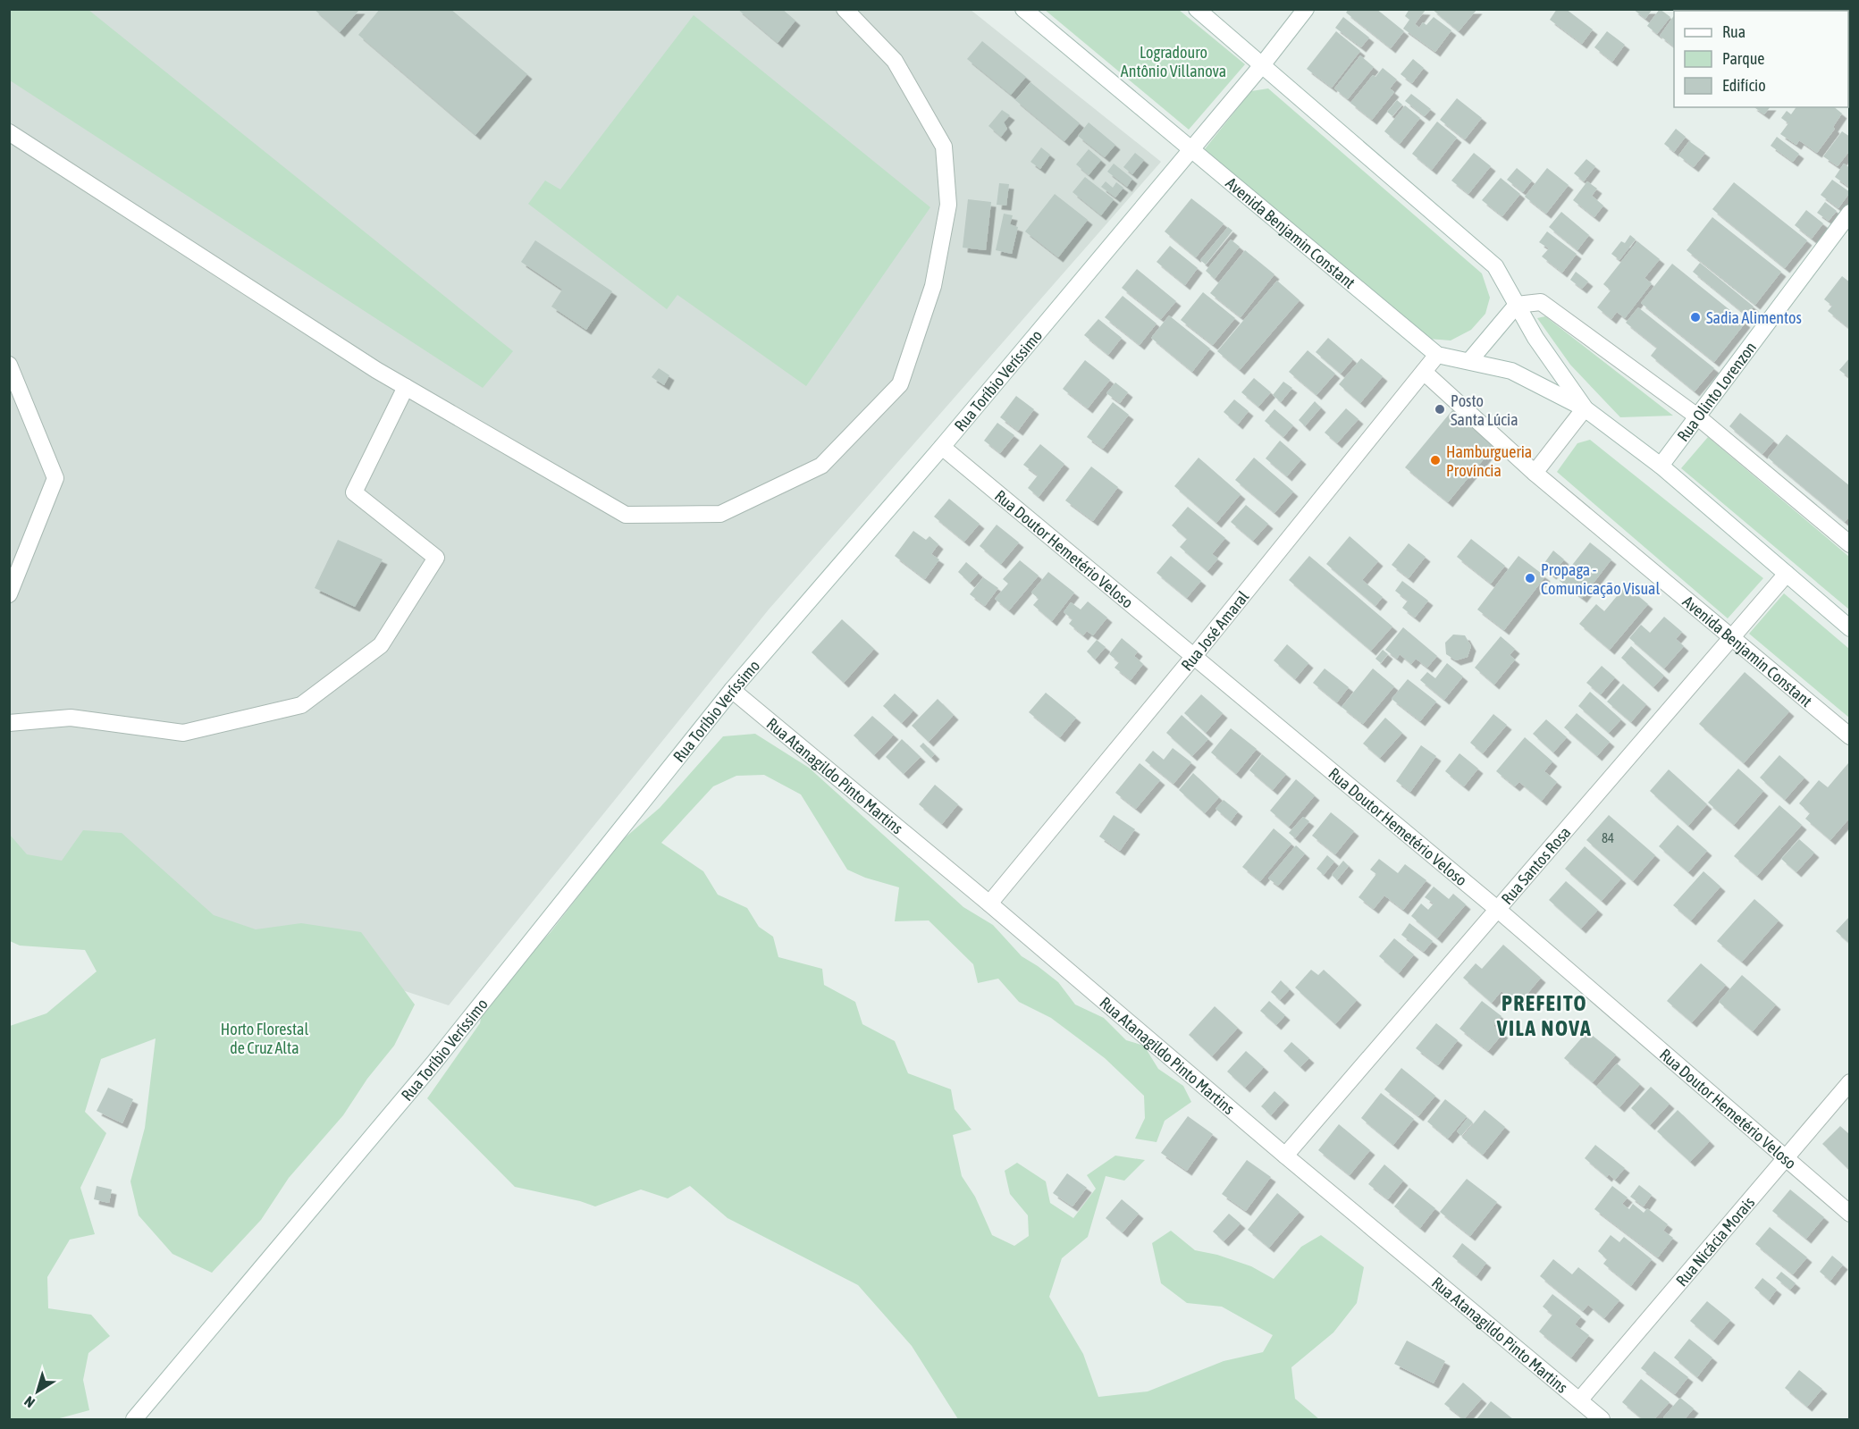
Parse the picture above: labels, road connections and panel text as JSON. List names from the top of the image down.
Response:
{
  "streets": {
    "street": [
      "Avenida Benjamin Constant",
      "Rua Toríbio Veríssimo",
      "Rua Olinto Lorenzon",
      "Rua Doutor Hemetério Veloso",
      "Rua José Amaral",
      "Rua Atanagildo Pinto Martins",
      "Rua Santos Rosa",
      "Rua Nicácia Morais"
    ]
  },
  "crossings": [
    ["Avenida Benjamin Constant", "Rua Toríbio Veríssimo"],
    ["Avenida Benjamin Constant", "Rua Olinto Lorenzon"],
    ["Avenida Benjamin Constant", "Rua José Amaral"],
    ["Avenida Benjamin Constant", "Rua Santos Rosa"],
    ["Rua Toríbio Veríssimo", "Rua Doutor Hemetério Veloso"],
    ["Rua Toríbio Veríssimo", "Rua Atanagildo Pinto Martins"],
    ["Rua Doutor Hemetério Veloso", "Rua José Amaral"],
    ["Rua Doutor Hemetério Veloso", "Rua Santos Rosa"],
    ["Rua Doutor Hemetério Veloso", "Rua Nicácia Morais"],
    ["Rua José Amaral", "Rua Atanagildo Pinto Martins"],
    ["Rua Atanagildo Pinto Martins", "Rua Santos Rosa"],
    ["Rua Atanagildo Pinto Martins", "Rua Nicácia Morais"]
  ],
  "districts": ["PREFEITO VILA NOVA"],
  "parks": ["Logradouro Antônio Villanova", "Horto Florestal de Cruz Alta"],
  "places": [
    "Sadia Alimentos",
    "Posto Santa Lúcia",
    "Hamburgueria Província",
    "Propaga - Comunicação Visual"
  ],
  "house_numbers": ["84"],
  "legend": ["Rua", "Parque", "Edifício"],
  "north": "bottom left"
}
